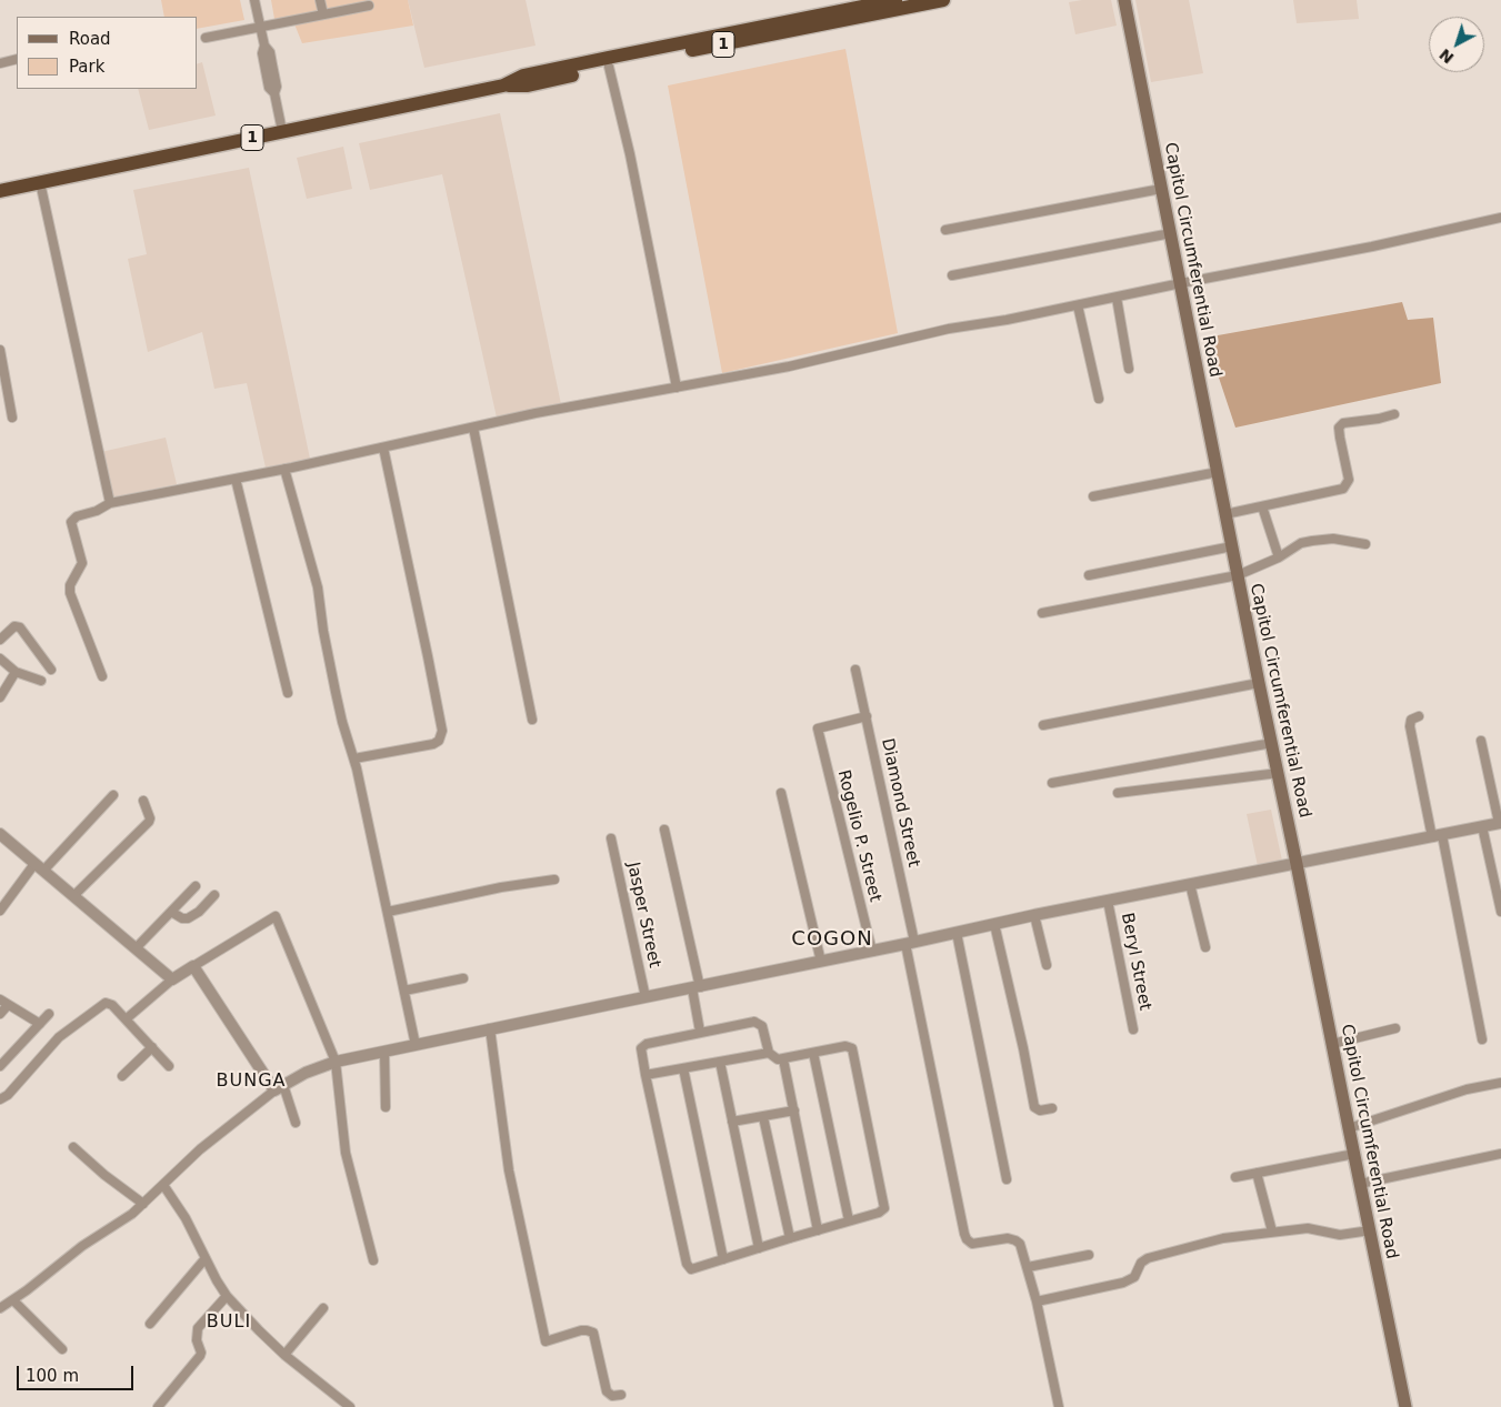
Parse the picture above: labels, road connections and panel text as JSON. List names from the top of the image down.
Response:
{
  "streets": {
    "highway": ["1"],
    "main road": ["Capitol Circumferential Road"],
    "street": [
      "Diamond Street",
      "Rogelio P. Street",
      "Jasper Street",
      "Beryl Street"
    ]
  },
  "crossings": [
    ["Diamond Street", "Rogelio P. Street"]
  ],
  "districts": ["COGON", "BUNGA", "BULI"],
  "legend": ["Road", "Park"],
  "scale_bar": "100 m",
  "north": "bottom left"
}
